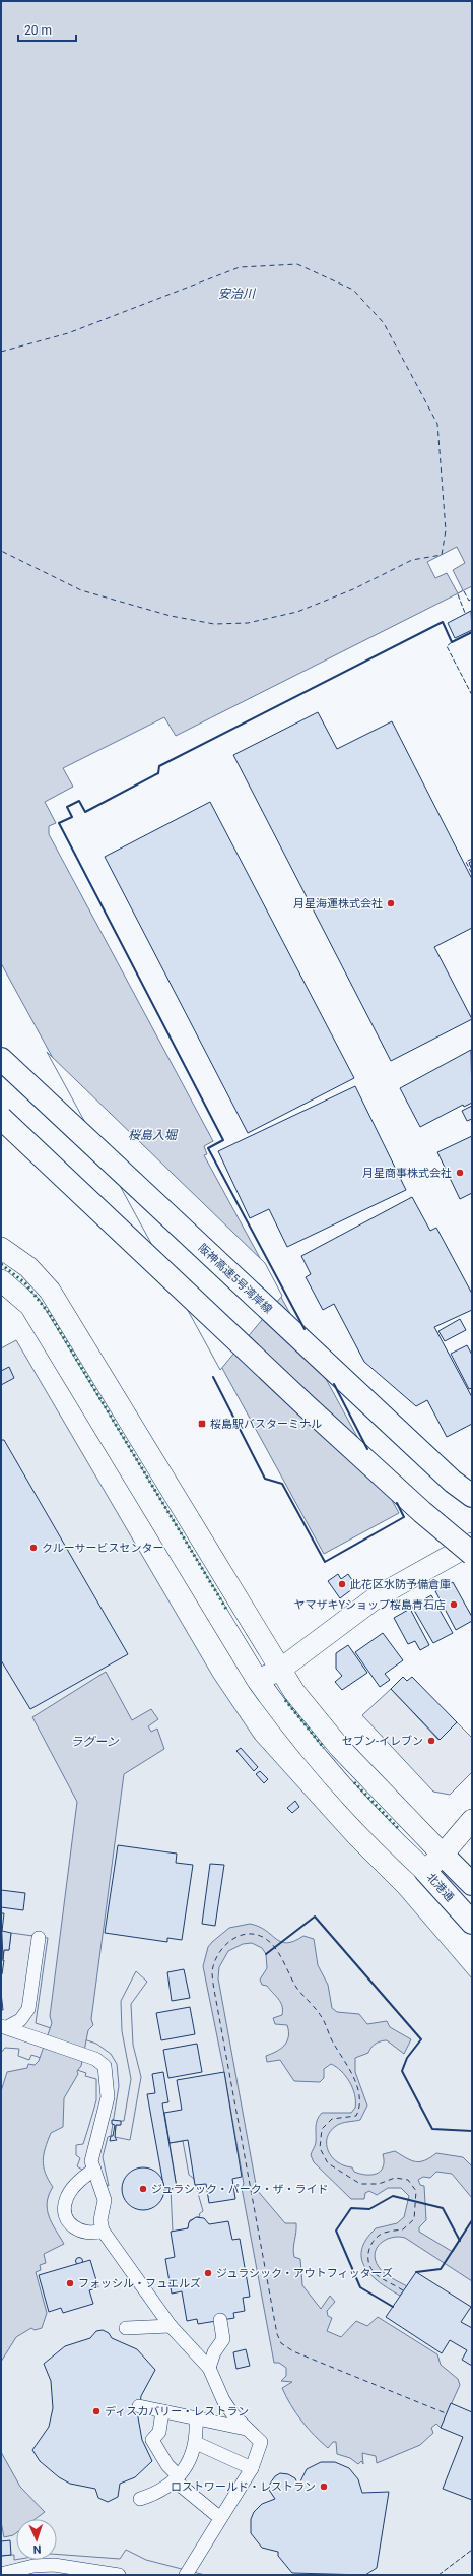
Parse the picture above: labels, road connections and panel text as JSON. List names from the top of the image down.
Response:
{
  "streets": {
    "main road": ["阪神高速5号湾岸線", "北港通"]
  },
  "water": ["安治川", "桜島入堀", "ラグーン"],
  "places": {
    "other": [
      "月星海運株式会社",
      "月星商事株式会社",
      "クルーサービスセンター",
      "此花区水防予備倉庫",
      "ヤマザキYショップ桜島青石店",
      "セブン-イレブン",
      "ジュラシック・パーク・ザ・ライド",
      "ジュラシック・アウトフィッターズ",
      "フォッシル・フュエルズ",
      "ディスカバリー・レストラン",
      "ロストワールド・レストラン"
    ],
    "transit": ["桜島駅バスターミナル"]
  },
  "scale_bar": "20 m",
  "north": "bottom"
}
